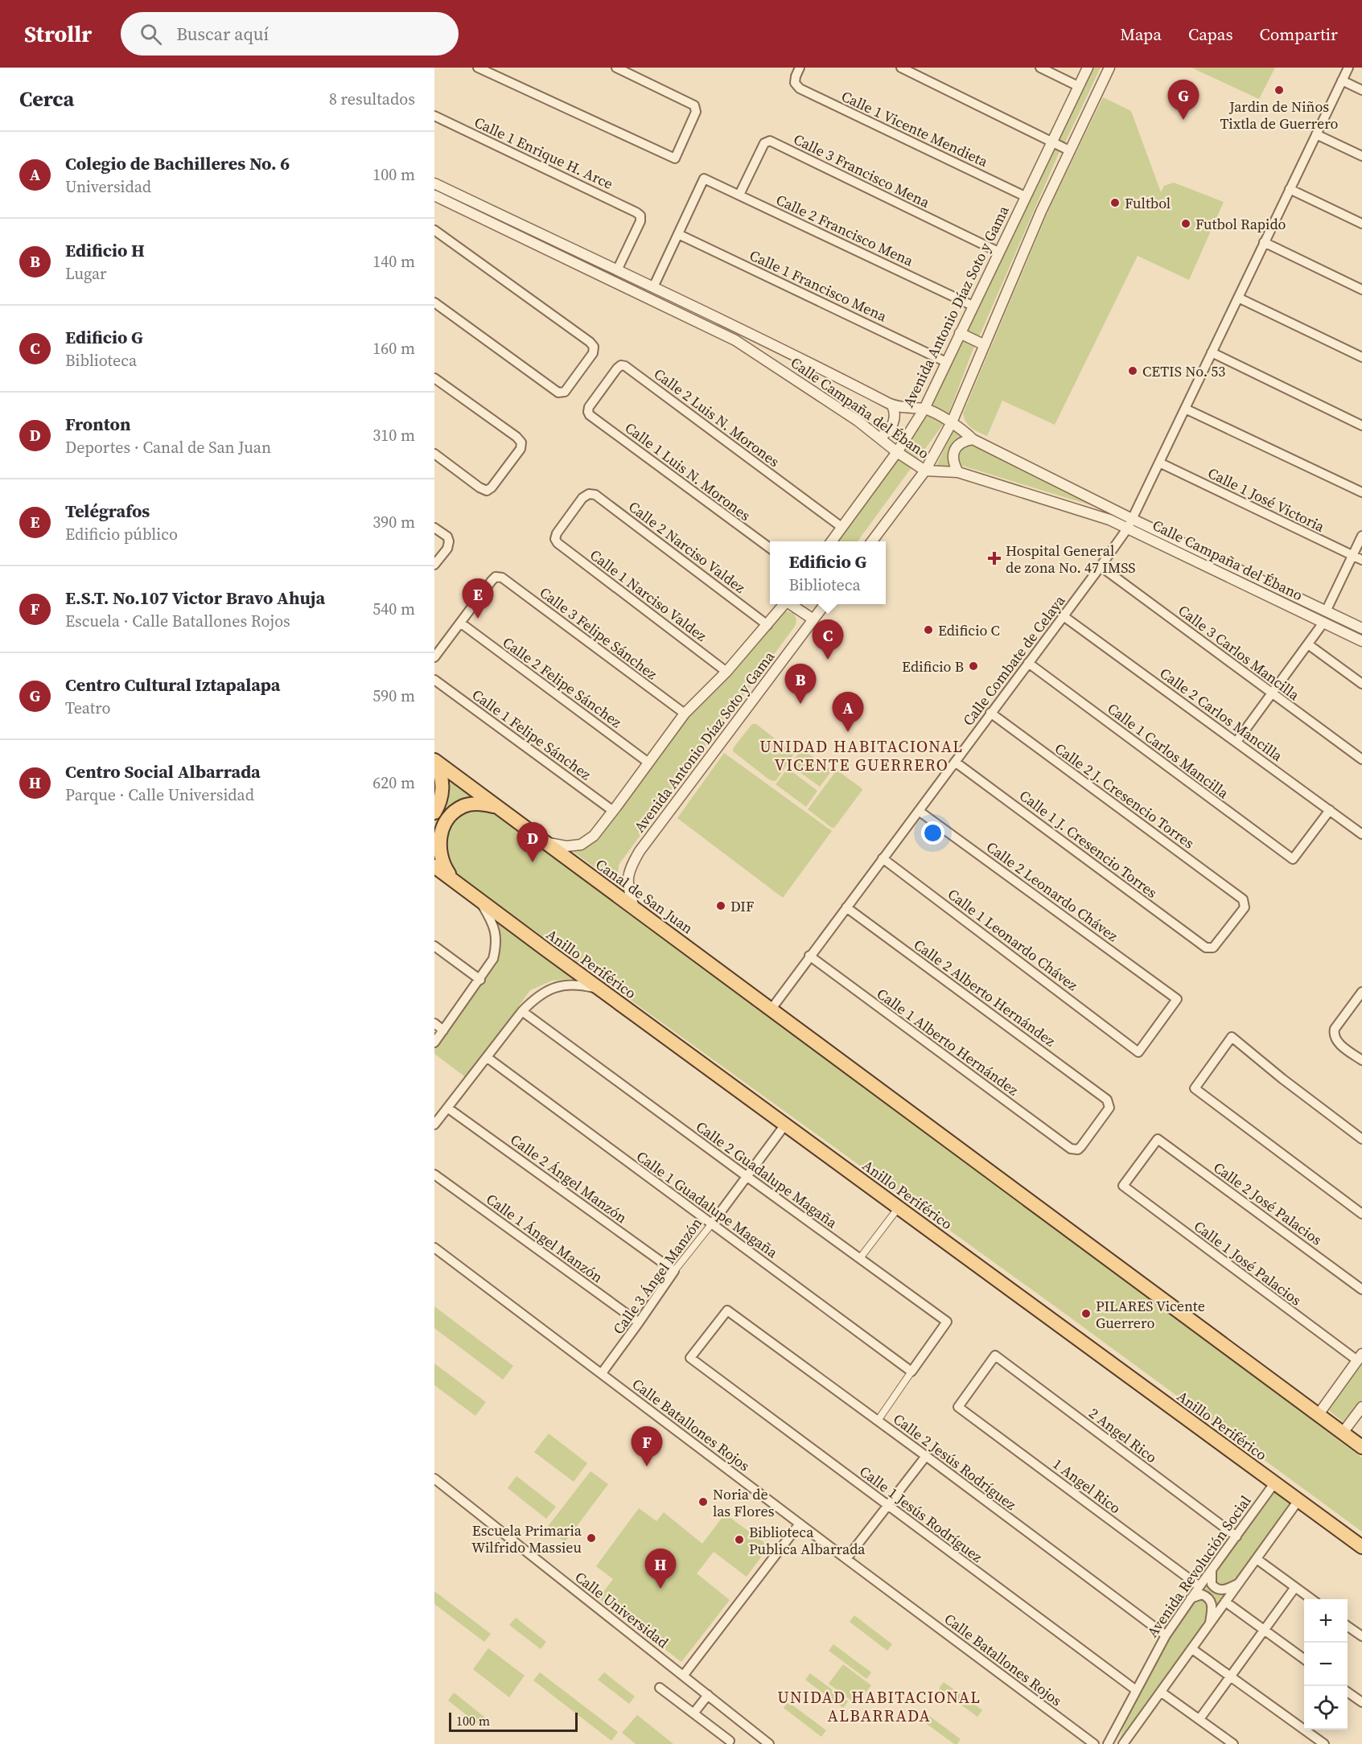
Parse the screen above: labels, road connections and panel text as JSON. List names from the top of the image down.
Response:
{
  "streets": {
    "main road": ["Canal de San Juan", "Anillo Periférico"],
    "street": [
      "Calle 1 Vicente Mendieta",
      "Calle 1 Enrique H. Arce",
      "Calle 3 Francisco Mena",
      "Calle 2 Francisco Mena",
      "Calle 1 Francisco Mena",
      "Avenida Antonio Díaz Soto y Gama",
      "Calle Campaña del Ébano",
      "Calle 2 Luis N. Morones",
      "Calle 1 Luis N. Morones",
      "Calle 1 José Victoria",
      "Calle 2 Narciso Valdez",
      "Calle 1 Narciso Valdez",
      "Calle 3 Felipe Sánchez",
      "Calle 3 Carlos Mancilla",
      "Calle Combate de Celaya",
      "Calle 2 Felipe Sánchez",
      "Calle 2 Carlos Mancilla",
      "Calle 1 Felipe Sánchez",
      "Calle 1 Carlos Mancilla",
      "Calle 2 J. Cresencio Torres",
      "Calle 1 J. Cresencio Torres",
      "Calle 2 Leonardo Chávez",
      "Calle 1 Leonardo Chávez",
      "Calle 2 Alberto Hernández",
      "Calle 1 Alberto Hernández",
      "Calle 2 Guadalupe Magaña",
      "Calle 2 Ángel Manzón",
      "Calle 2 José Palacios",
      "Calle 1 Guadalupe Magaña",
      "Calle 1 Ángel Manzón",
      "Calle 1 José Palacios",
      "Calle 3 Ángel Manzón",
      "Calle Batallones Rojos",
      "2 Angel Rico",
      "Calle 2 Jesús Rodríguez",
      "1 Angel Rico",
      "Calle 1 Jesús Rodríguez",
      "Avenida Revolución Social",
      "Calle Universidad"
    ]
  },
  "crossings": [
    ["Calle 1 Vicente Mendieta", "Avenida Antonio Díaz Soto y Gama"],
    ["Calle 1 Enrique H. Arce", "Calle Campaña del Ébano"],
    ["Calle 3 Francisco Mena", "Calle 2 Francisco Mena"],
    ["Calle 3 Francisco Mena", "Avenida Antonio Díaz Soto y Gama"],
    ["Calle 2 Francisco Mena", "Calle 1 Francisco Mena"],
    ["Calle 2 Francisco Mena", "Avenida Antonio Díaz Soto y Gama"],
    ["Calle 1 Francisco Mena", "Avenida Antonio Díaz Soto y Gama"],
    ["Avenida Antonio Díaz Soto y Gama", "Calle Campaña del Ébano"],
    ["Avenida Antonio Díaz Soto y Gama", "Calle 2 Luis N. Morones"],
    ["Avenida Antonio Díaz Soto y Gama", "Calle 2 Narciso Valdez"],
    ["Avenida Antonio Díaz Soto y Gama", "Calle 1 Narciso Valdez"],
    ["Avenida Antonio Díaz Soto y Gama", "Calle 3 Felipe Sánchez"],
    ["Avenida Antonio Díaz Soto y Gama", "Calle 2 Felipe Sánchez"],
    ["Avenida Antonio Díaz Soto y Gama", "Calle 1 Felipe Sánchez"],
    ["Avenida Antonio Díaz Soto y Gama", "Canal de San Juan"],
    ["Calle Campaña del Ébano", "Calle Combate de Celaya"],
    ["Calle 2 Luis N. Morones", "Calle 1 Luis N. Morones"],
    ["Calle 1 José Victoria", "Calle Combate de Celaya"],
    ["Calle 2 Narciso Valdez", "Calle 1 Narciso Valdez"],
    ["Calle 3 Felipe Sánchez", "Calle 2 Felipe Sánchez"],
    ["Calle 3 Carlos Mancilla", "Calle Combate de Celaya"],
    ["Calle Combate de Celaya", "Calle 2 Carlos Mancilla"],
    ["Calle Combate de Celaya", "Calle 1 Carlos Mancilla"],
    ["Calle Combate de Celaya", "Calle 2 J. Cresencio Torres"],
    ["Calle Combate de Celaya", "Calle 1 J. Cresencio Torres"],
    ["Calle Combate de Celaya", "Calle 2 Leonardo Chávez"],
    ["Calle Combate de Celaya", "Canal de San Juan"],
    ["Calle Combate de Celaya", "Calle 1 Leonardo Chávez"],
    ["Calle Combate de Celaya", "Calle 2 Alberto Hernández"],
    ["Calle Combate de Celaya", "Calle 1 Alberto Hernández"],
    ["Calle 2 Carlos Mancilla", "Calle 1 Carlos Mancilla"],
    ["Calle 2 J. Cresencio Torres", "Calle 1 J. Cresencio Torres"],
    ["Calle 2 Leonardo Chávez", "Calle 1 Leonardo Chávez"],
    ["Anillo Periférico", "Calle 3 Ángel Manzón"],
    ["Anillo Periférico", "Avenida Revolución Social"],
    ["Calle 2 Alberto Hernández", "Calle 1 Alberto Hernández"],
    ["Calle 2 Guadalupe Magaña", "Calle 1 Guadalupe Magaña"],
    ["Calle 2 Guadalupe Magaña", "Calle 3 Ángel Manzón"],
    ["Calle 2 Ángel Manzón", "Calle 3 Ángel Manzón"],
    ["Calle 2 José Palacios", "Calle 1 José Palacios"],
    ["Calle 1 Guadalupe Magaña", "Calle 3 Ángel Manzón"],
    ["Calle 1 Ángel Manzón", "Calle 3 Ángel Manzón"],
    ["Calle 3 Ángel Manzón", "Calle Batallones Rojos"],
    ["2 Angel Rico", "1 Angel Rico"],
    ["2 Angel Rico", "Avenida Revolución Social"],
    ["Calle 2 Jesús Rodríguez", "Calle 1 Jesús Rodríguez"],
    ["Calle 2 Jesús Rodríguez", "Avenida Revolución Social"],
    ["1 Angel Rico", "Avenida Revolución Social"],
    ["Calle 1 Jesús Rodríguez", "Avenida Revolución Social"]
  ],
  "districts": ["UNIDAD HABITACIONAL VICENTE GUERRERO", "UNIDAD HABITACIONAL ALBARRADA"],
  "places": {
    "other": [
      "Jardin de Niños Tixtla de Guerrero",
      "Fultbol",
      "Futbol Rapido",
      "CETIS No. 53",
      "Edificio C",
      "Edificio B",
      "DIF",
      "PILARES Vicente Guerrero",
      "Noria de las Flores",
      "Escuela Primaria Wilfrido Massieu",
      "Biblioteca Publica Albarrada"
    ],
    "health": ["Hospital General de zona No. 47 IMSS"]
  },
  "scale_bar": "100 m",
  "page": {
    "header": "Strollr",
    "search": "Buscar aquí",
    "nav": ["Mapa", "Capas", "Compartir"],
    "heading": ["Cerca", "8 resultados"],
    "pins": [
      "G",
      "E",
      "C",
      "B",
      "A",
      "D",
      "F",
      "H"
    ],
    "list": [
      {
        "mark": "A",
        "name": "Colegio de Bachilleres No. 6",
        "note": "Universidad",
        "value": "100 m"
      },
      {
        "mark": "B",
        "name": "Edificio H",
        "note": "Lugar",
        "value": "140 m"
      },
      {
        "mark": "C",
        "name": "Edificio G",
        "note": "Biblioteca",
        "value": "160 m"
      },
      {
        "mark": "D",
        "name": "Fronton",
        "note": "Deportes · Canal de San Juan",
        "value": "310 m"
      },
      {
        "mark": "E",
        "name": "Telégrafos",
        "note": "Edificio público",
        "value": "390 m"
      },
      {
        "mark": "F",
        "name": "E.S.T. No.107 Victor Bravo Ahuja",
        "note": "Escuela · Calle Batallones Rojos",
        "value": "540 m"
      },
      {
        "mark": "G",
        "name": "Centro Cultural Iztapalapa",
        "note": "Teatro",
        "value": "590 m"
      },
      {
        "mark": "H",
        "name": "Centro Social Albarrada",
        "note": "Parque · Calle Universidad",
        "value": "620 m"
      }
    ],
    "popup": ["Edificio G", "Biblioteca"],
    "map_buttons": ["+", "−"],
    "scale": "100 m"
  }
}
